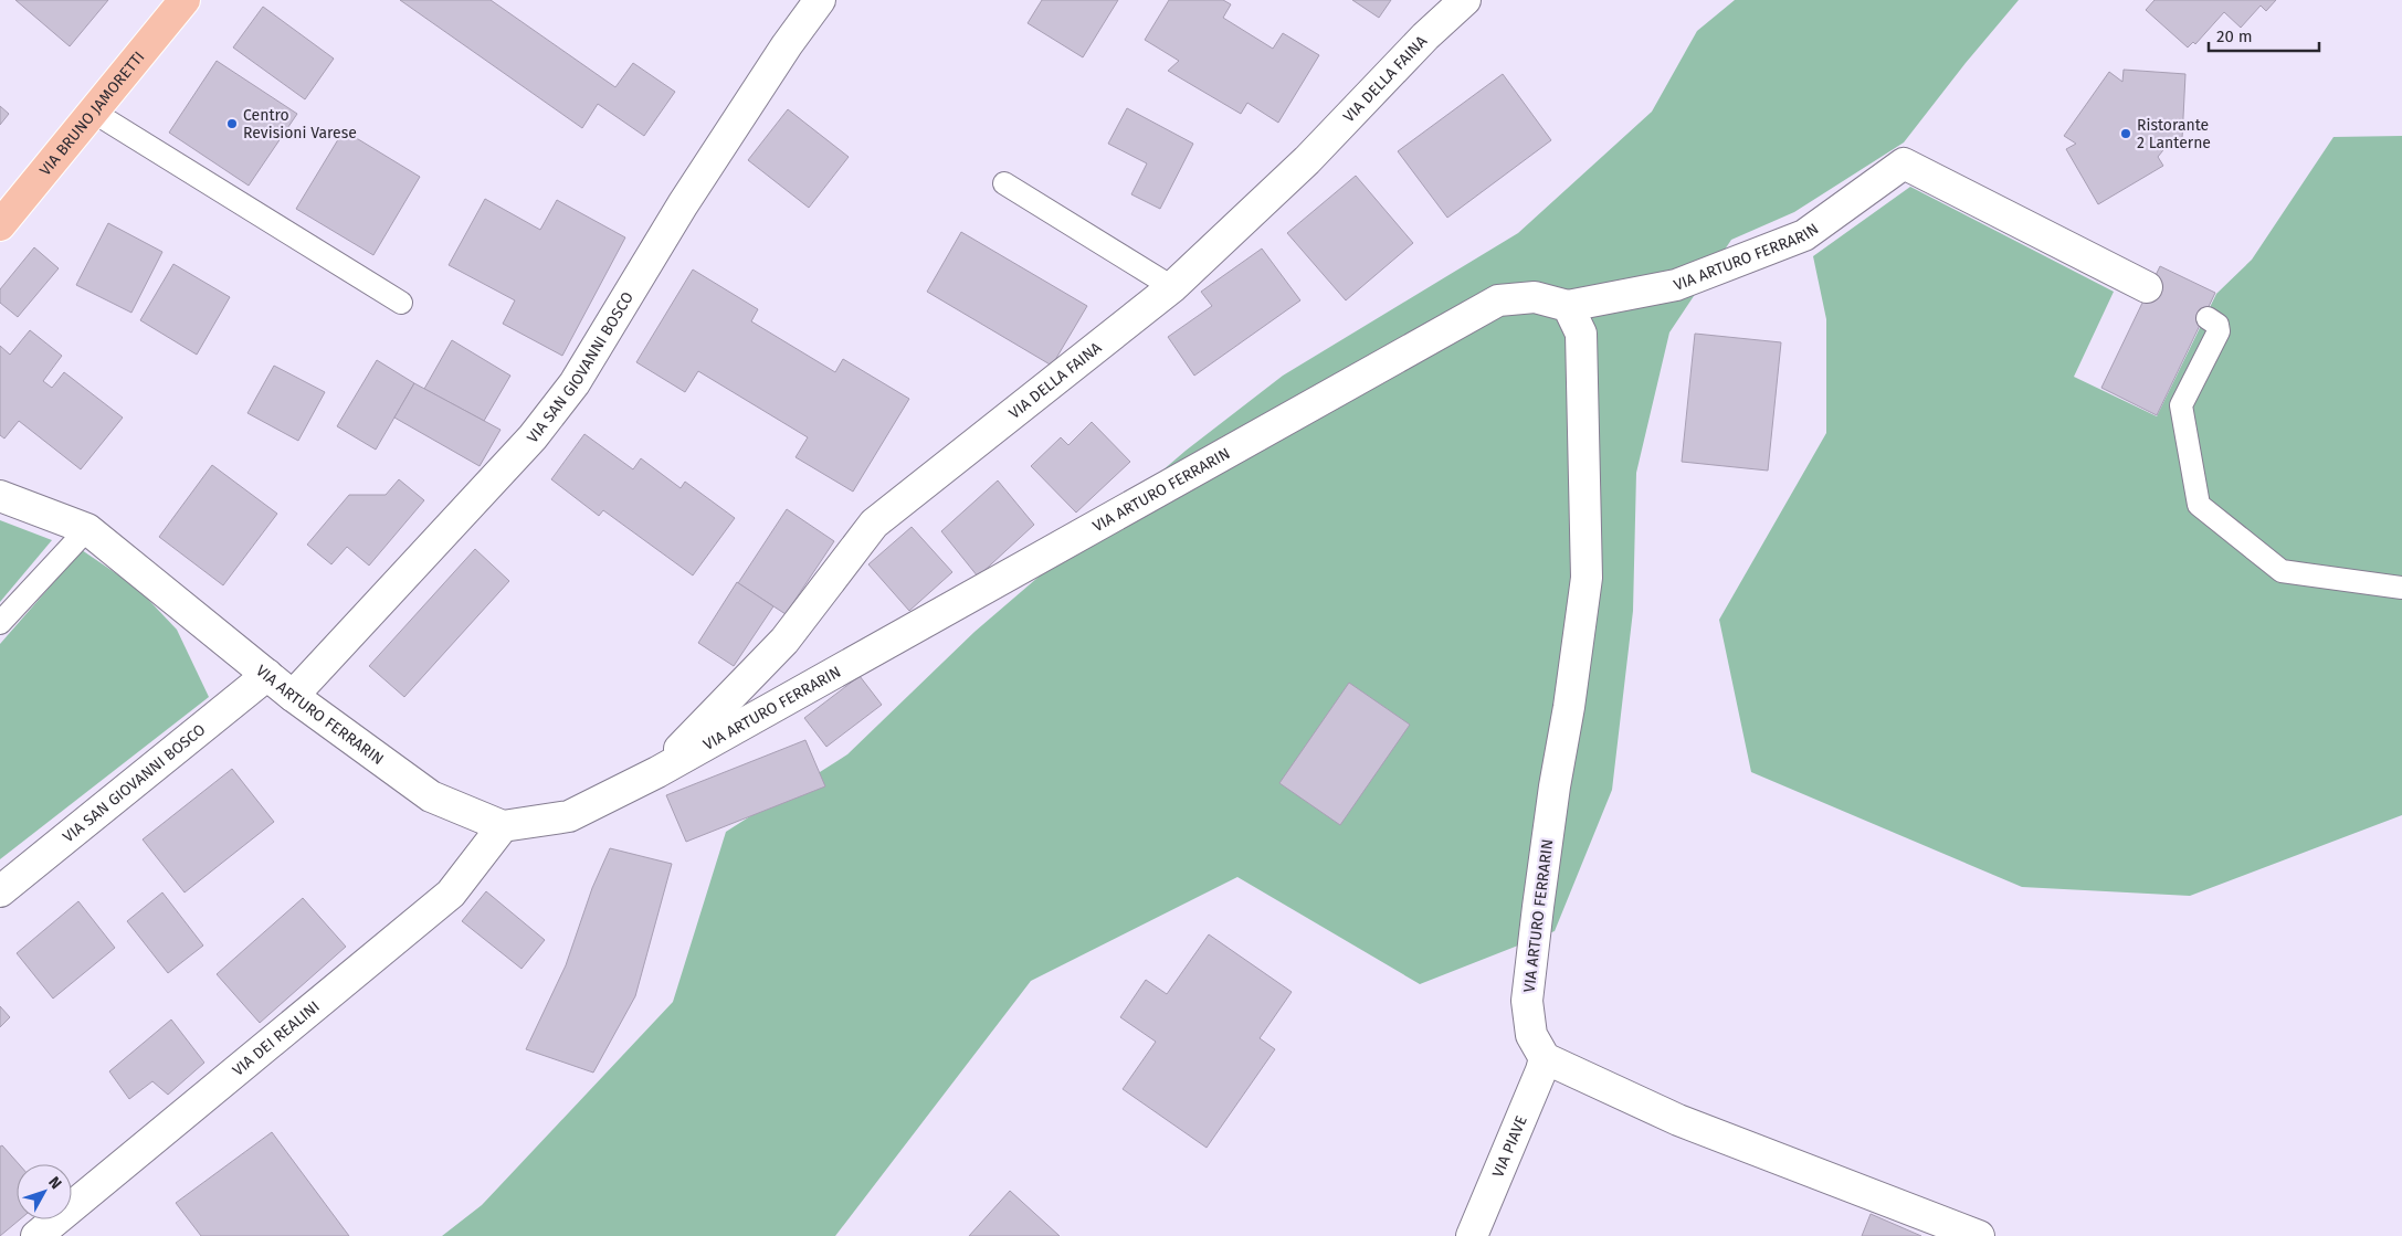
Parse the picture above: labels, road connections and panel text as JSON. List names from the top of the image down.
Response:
{
  "streets": {
    "main road": ["VIA BRUNO JAMORETTI"],
    "street": [
      "VIA DELLA FAINA",
      "VIA ARTURO FERRARIN",
      "VIA SAN GIOVANNI BOSCO",
      "VIA DEI REALINI",
      "VIA PIAVE"
    ]
  },
  "crossings": [
    ["VIA DELLA FAINA", "VIA ARTURO FERRARIN"],
    ["VIA ARTURO FERRARIN", "VIA SAN GIOVANNI BOSCO"],
    ["VIA ARTURO FERRARIN", "VIA DEI REALINI"],
    ["VIA ARTURO FERRARIN", "VIA PIAVE"]
  ],
  "places": ["Centro Revisioni Varese", "Ristorante 2 Lanterne"],
  "scale_bar": "20 m",
  "north": "top right"
}
